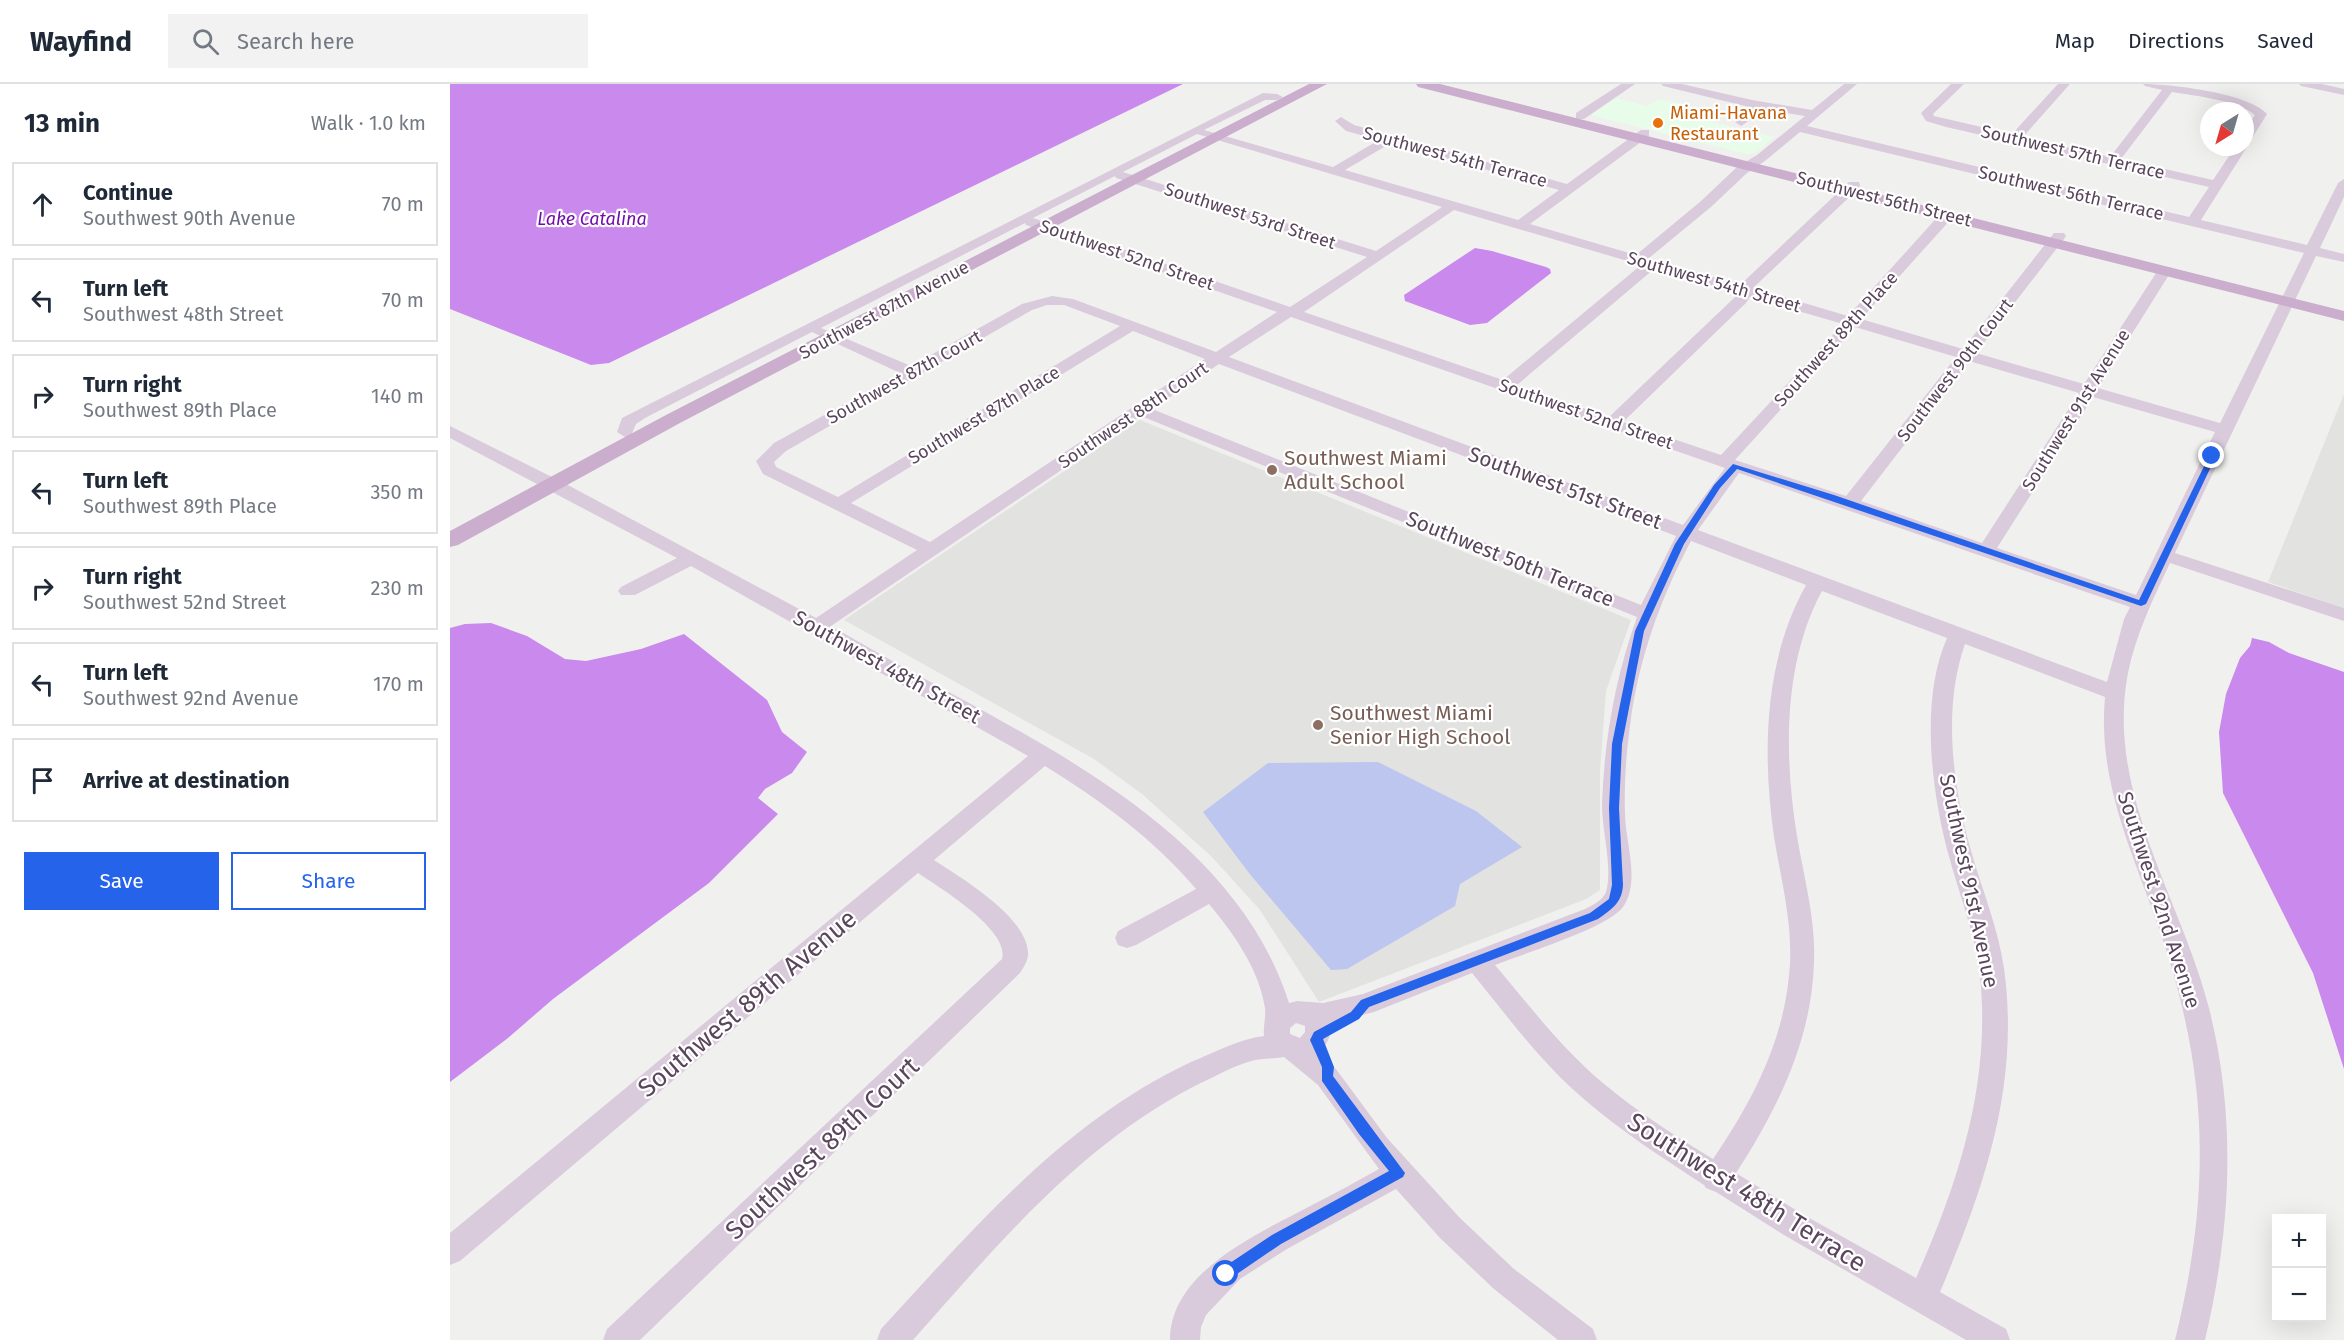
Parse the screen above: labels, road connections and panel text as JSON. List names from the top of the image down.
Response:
{
  "streets": {
    "main road": ["Southwest 56th Street", "Southwest 87th Avenue"],
    "street": [
      "Southwest 57th Terrace",
      "Southwest 54th Terrace",
      "Southwest 56th Terrace",
      "Southwest 53rd Street",
      "Southwest 52nd Street",
      "Southwest 54th Street",
      "Southwest 89th Place",
      "Southwest 90th Court",
      "Southwest 87th Court",
      "Southwest 91st Avenue",
      "Southwest 87th Place",
      "Southwest 88th Court",
      "Southwest 51st Street",
      "Southwest 50th Terrace",
      "Southwest 48th Street",
      "Southwest 92nd Avenue",
      "Southwest 89th Avenue",
      "Southwest 89th Court",
      "Southwest 48th Terrace"
    ]
  },
  "crossings": [
    ["Southwest 56th Terrace", "Southwest 92nd Avenue"],
    ["Southwest 56th Street", "Southwest 89th Place"],
    ["Southwest 56th Street", "Southwest 90th Court"],
    ["Southwest 56th Street", "Southwest 91st Avenue"],
    ["Southwest 56th Street", "Southwest 92nd Avenue"],
    ["Southwest 53rd Street", "Southwest 87th Avenue"],
    ["Southwest 53rd Street", "Southwest 88th Court"],
    ["Southwest 52nd Street", "Southwest 87th Avenue"],
    ["Southwest 52nd Street", "Southwest 89th Place"],
    ["Southwest 52nd Street", "Southwest 90th Court"],
    ["Southwest 52nd Street", "Southwest 91st Avenue"],
    ["Southwest 52nd Street", "Southwest 88th Court"],
    ["Southwest 52nd Street", "Southwest 92nd Avenue"],
    ["Southwest 54th Street", "Southwest 87th Avenue"],
    ["Southwest 54th Street", "Southwest 89th Place"],
    ["Southwest 54th Street", "Southwest 90th Court"],
    ["Southwest 54th Street", "Southwest 91st Avenue"],
    ["Southwest 54th Street", "Southwest 88th Court"],
    ["Southwest 54th Street", "Southwest 92nd Avenue"],
    ["Southwest 87th Avenue", "Southwest 48th Street"],
    ["Southwest 89th Place", "Southwest 51st Street"],
    ["Southwest 89th Place", "Southwest 50th Terrace"],
    ["Southwest 89th Place", "Southwest 48th Street"],
    ["Southwest 89th Place", "Southwest 48th Terrace"],
    ["Southwest 87th Court", "Southwest 87th Place"],
    ["Southwest 87th Court", "Southwest 51st Street"],
    ["Southwest 91st Avenue", "Southwest 51st Street"],
    ["Southwest 91st Avenue", "Southwest 48th Terrace"],
    ["Southwest 87th Place", "Southwest 51st Street"],
    ["Southwest 88th Court", "Southwest 51st Street"],
    ["Southwest 88th Court", "Southwest 50th Terrace"],
    ["Southwest 88th Court", "Southwest 48th Street"],
    ["Southwest 51st Street", "Southwest 92nd Avenue"],
    ["Southwest 48th Street", "Southwest 89th Avenue"],
    ["Southwest 89th Avenue", "Southwest 89th Court"]
  ],
  "water": ["Lake Catalina"],
  "places": ["Miami-Havana Restaurant", "Southwest Miami Adult School", "Southwest Miami Senior High School"],
  "north": "bottom left",
  "page": {
    "header": "Wayfind",
    "search": "Search here",
    "nav": ["Map", "Directions", "Saved"],
    "heading": ["13 min", "Walk · 1.0 km"],
    "list": [
      ["Continue", "Southwest 90th Avenue", "70 m"],
      ["Turn left", "Southwest 48th Street", "70 m"],
      ["Turn right", "Southwest 89th Place", "140 m"],
      ["Turn left", "Southwest 89th Place", "350 m"],
      ["Turn right", "Southwest 52nd Street", "230 m"],
      ["Turn left", "Southwest 92nd Avenue", "170 m"],
      "Arrive at destination"
    ],
    "buttons": ["Save", "Share"],
    "map_buttons": ["+", "−"]
  }
}
